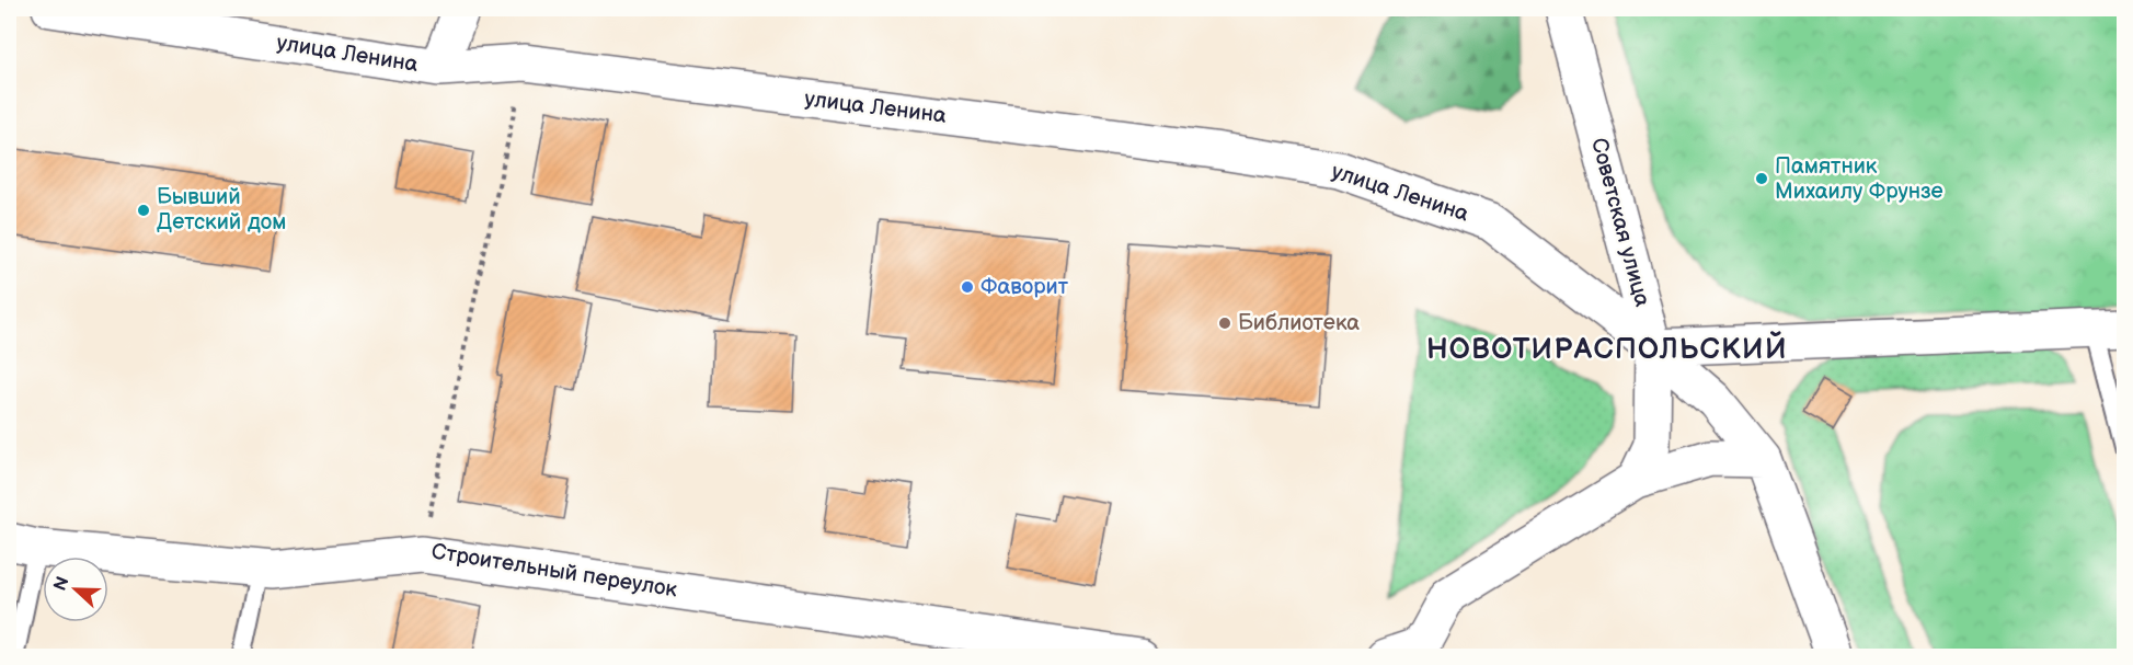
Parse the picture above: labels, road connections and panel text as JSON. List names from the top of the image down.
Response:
{
  "streets": {
    "street": ["улица Ленина", "Советская улица", "Строительный переулок"]
  },
  "crossings": [
    ["улица Ленина", "Советская улица"],
    ["улица Ленина", "Строительный переулок"]
  ],
  "districts": ["НОВОТИРАСПОЛЬСКИЙ"],
  "places": [
    "Памятник Михаилу Фрунзе",
    "Бывший Детский дом",
    "Фаворит",
    "Библиотека"
  ],
  "north": "left"
}
